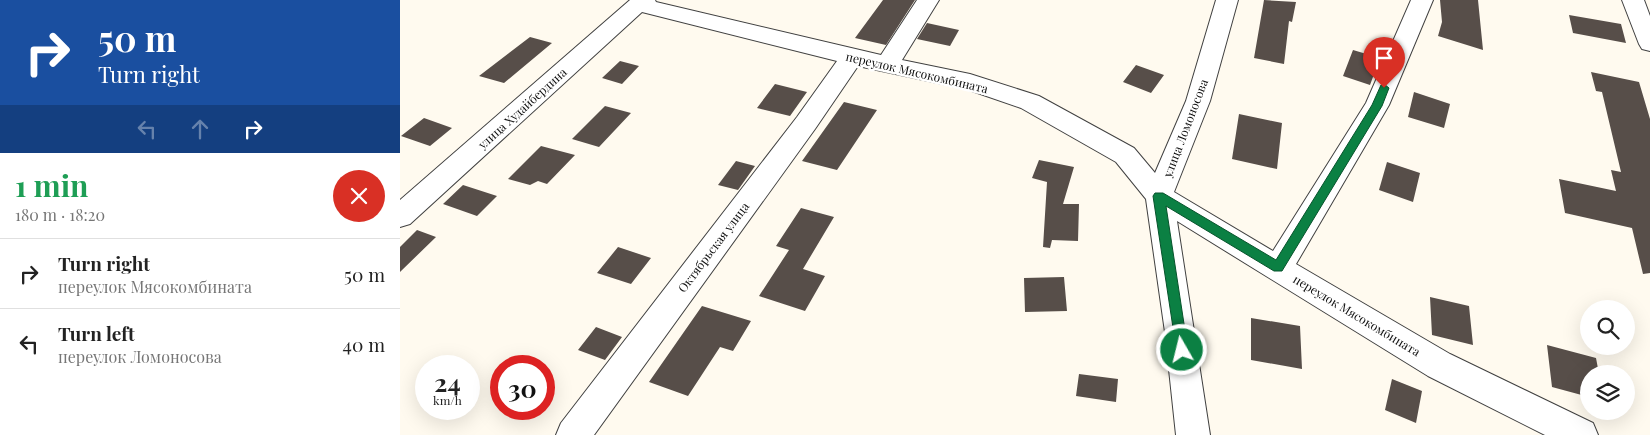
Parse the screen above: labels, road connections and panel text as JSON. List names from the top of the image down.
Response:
{
  "streets": {
    "street": [
      "переулок Мясокомбината",
      "улица Худайбердина",
      "улица Ломоносова",
      "Октябрьская улица"
    ]
  },
  "crossings": [
    ["переулок Мясокомбината", "улица Худайбердина"],
    ["переулок Мясокомбината", "улица Ломоносова"],
    ["переулок Мясокомбината", "Октябрьская улица"]
  ],
  "page": {
    "turn": ["50 m", "Turn right"],
    "heading": ["1 min", "180 m · 18:20"],
    "list": [
      {
        "name": "Turn right",
        "note": "переулок Мясокомбината",
        "value": "50 m"
      },
      {
        "name": "Turn left",
        "note": "переулок Ломоносова",
        "value": "40 m"
      }
    ],
    "speed": "24 km/h",
    "limit": "30"
  }
}
